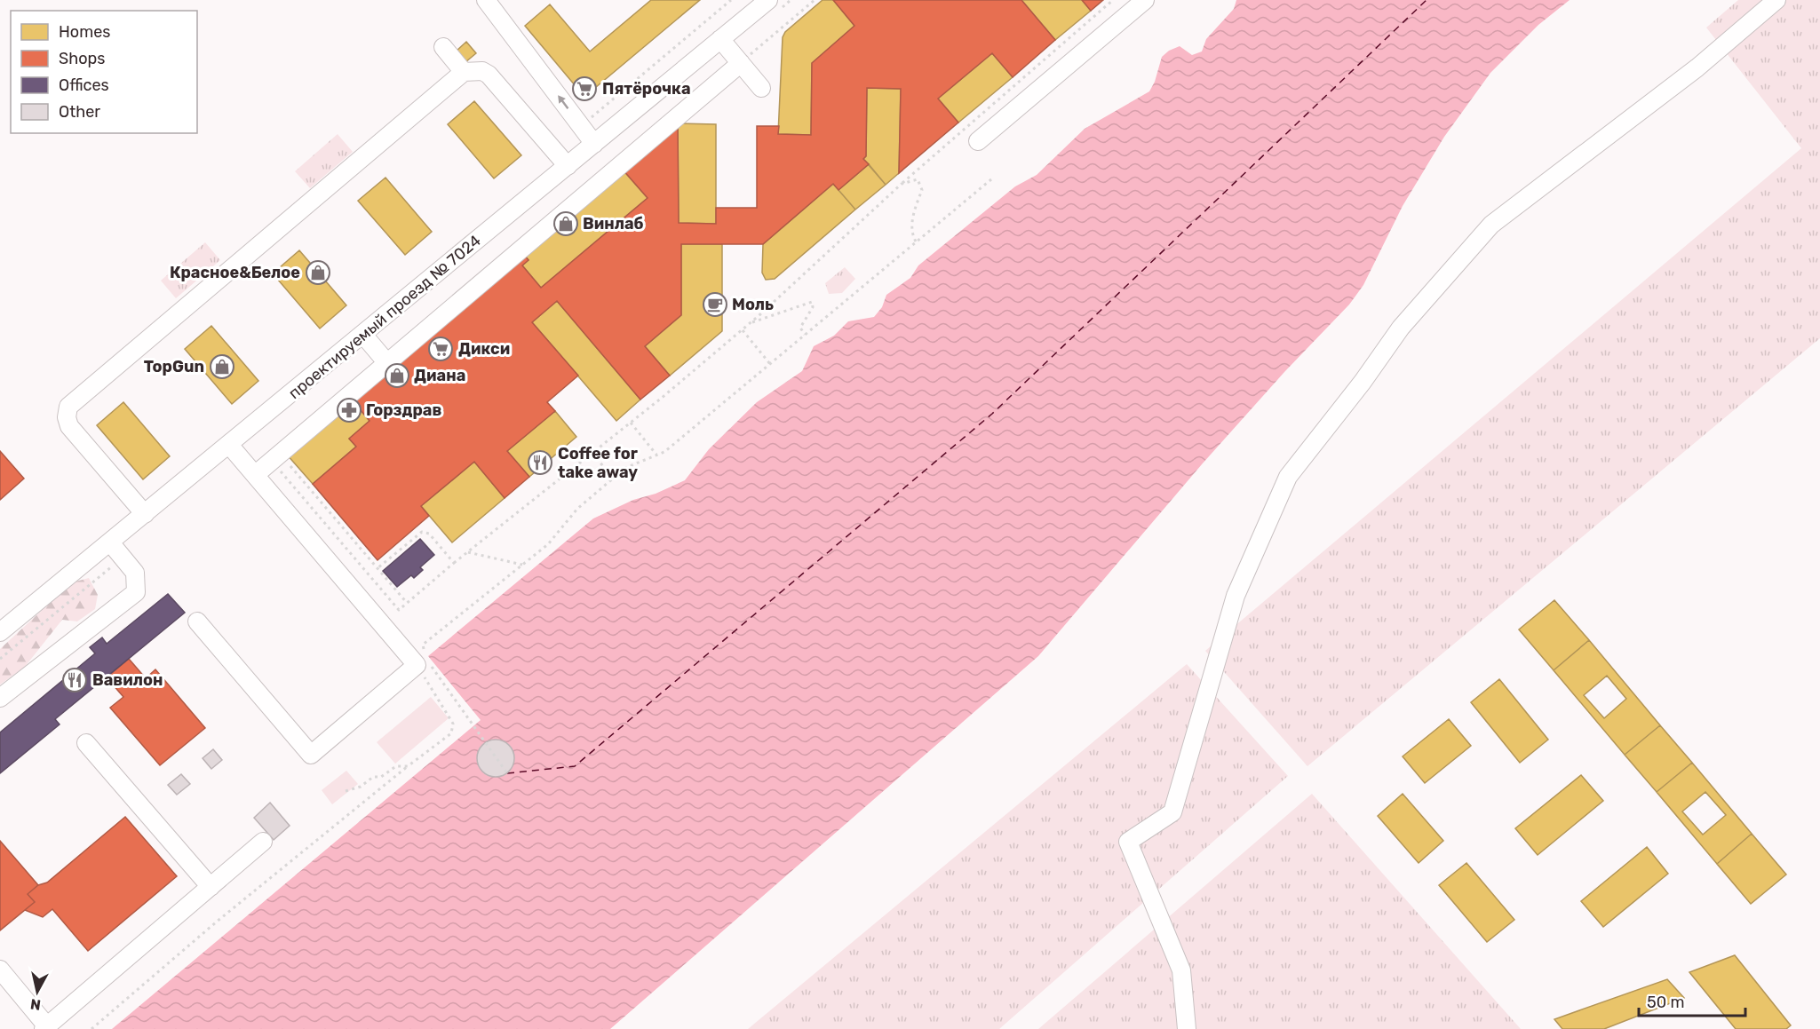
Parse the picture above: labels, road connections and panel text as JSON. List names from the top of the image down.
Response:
{
  "streets": {
    "street": ["проектируемый проезд № 7024"]
  },
  "places": {
    "supermarket": ["Пятёрочка", "Дикси"],
    "shop": [
      "Винлаб",
      "Красное&Белое",
      "TopGun",
      "Диана"
    ],
    "cafe": ["Моль"],
    "pharmacy": ["Горздрав"],
    "restaurant": ["Coffee for take away", "Вавилон"]
  },
  "legend": [
    "Homes",
    "Shops",
    "Offices",
    "Other"
  ],
  "scale_bar": "50 m",
  "north": "bottom"
}
